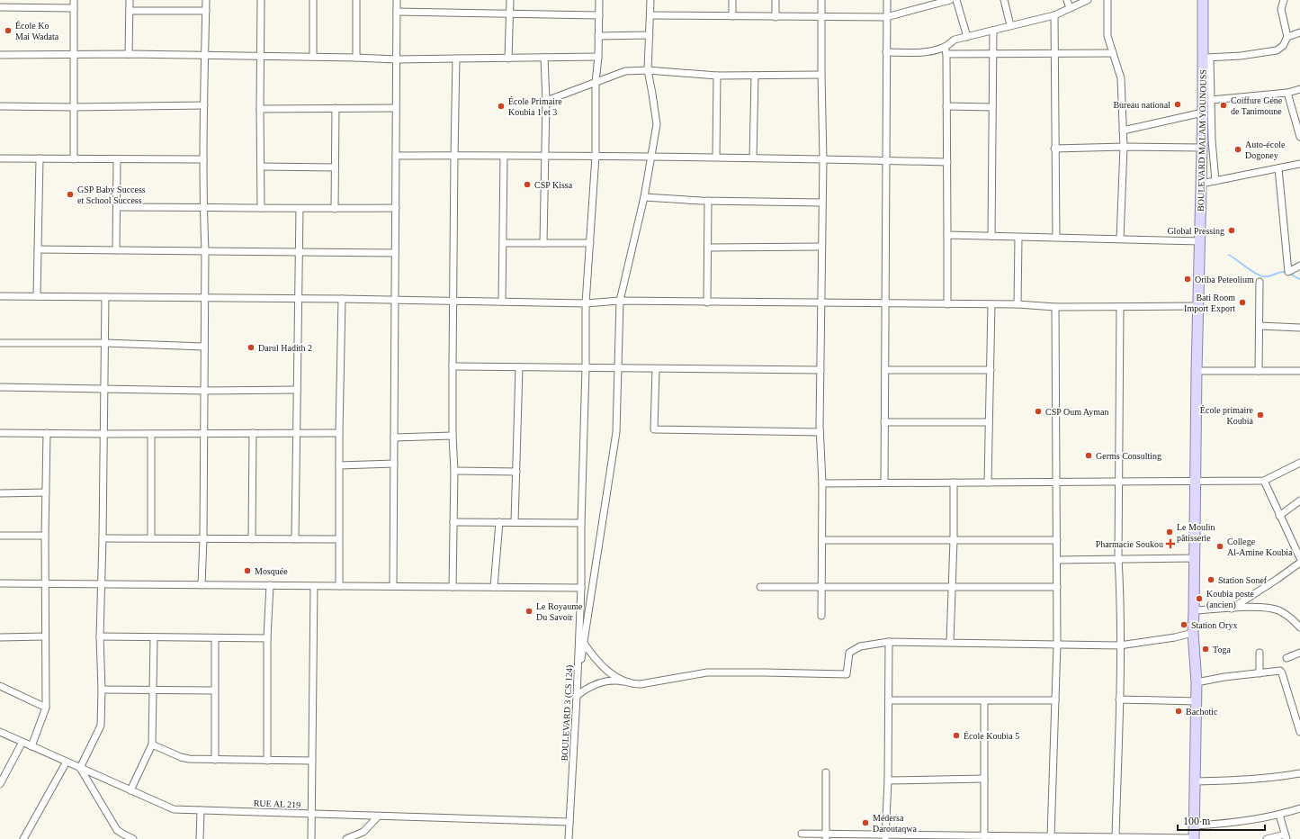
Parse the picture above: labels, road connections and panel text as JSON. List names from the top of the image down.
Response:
{
  "streets": {
    "main road": ["BOULEVARD MALAM YOUNOUSS"],
    "street": ["BOULEVARD 3 (CS 124)", "RUE AL 219"]
  },
  "crossings": [
    ["BOULEVARD 3 (CS 124)", "RUE AL 219"]
  ],
  "places": {
    "other": [
      "École Ko Mai Wadata",
      "Bureau national",
      "Coiffure Géne de Tanimoune",
      "École Primaire Koubia 1 et 3",
      "Auto-école Dogoney",
      "CSP Kissa",
      "GSP Baby Success et School Success",
      "Global Pressing",
      "Oriba Peteolium",
      "Bati Room Import Export",
      "Darul Hadith 2",
      "CSP Oum Ayman",
      "École primaire Koubia",
      "Germs Consulting",
      "Le Moulin pâtisserie",
      "College Al-Amine Koubia",
      "Mosquée",
      "Station Sonef",
      "Koubia poste (ancien)",
      "Le Royaume Du Savoir",
      "Station Oryx",
      "Toga",
      "Bachotic",
      "École Koubia 5",
      "Médersa Daroutaqwa"
    ],
    "health": ["Pharmacie Soukou"]
  },
  "scale_bar": "100 m"
}
